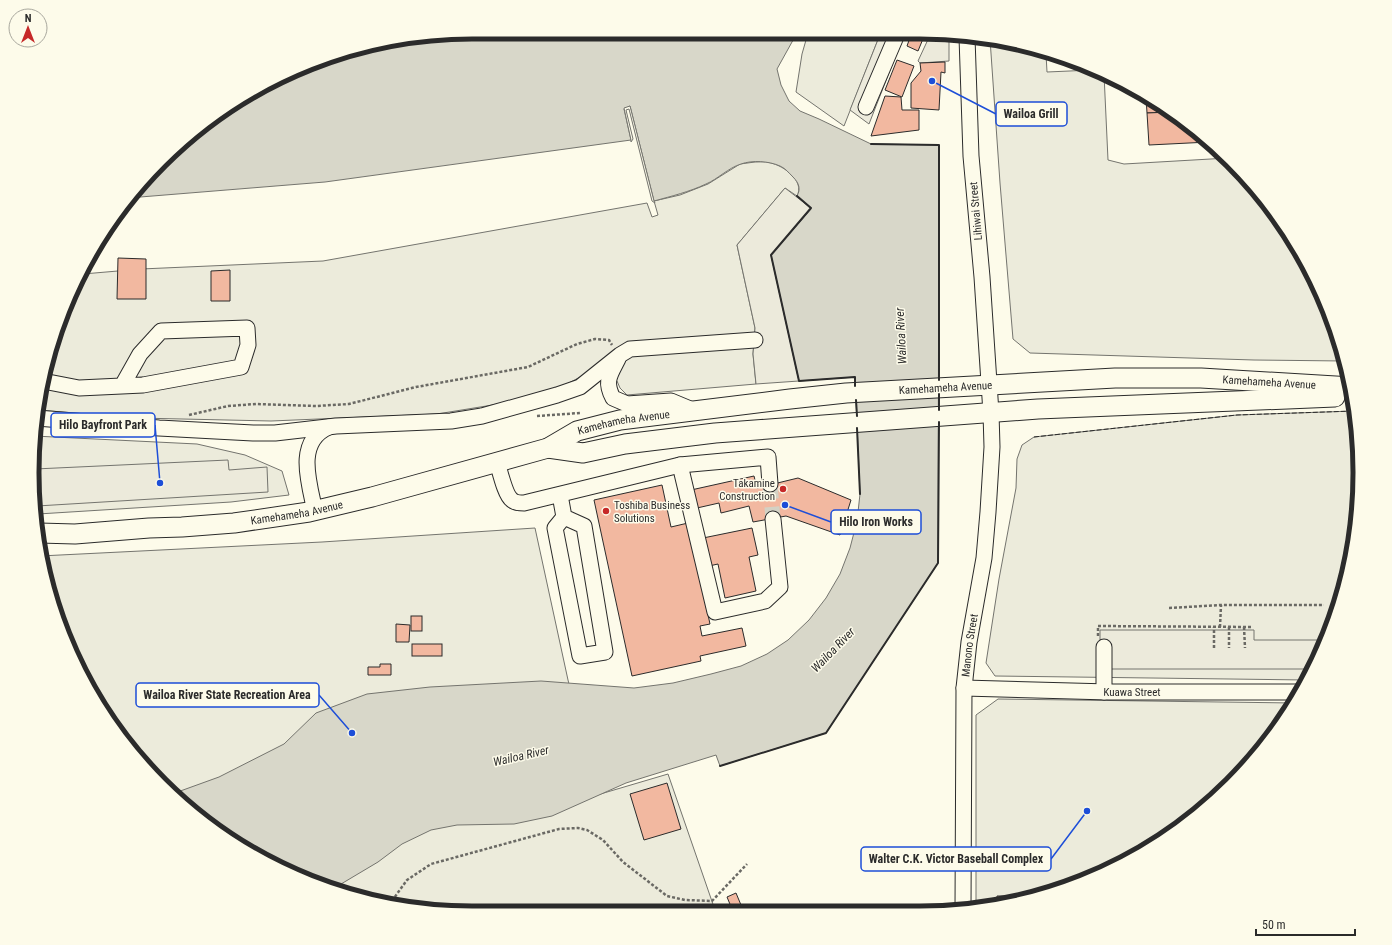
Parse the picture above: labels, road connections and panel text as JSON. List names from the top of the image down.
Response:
{
  "streets": {
    "main road": ["Kamehameha Avenue"],
    "street": ["Lihiwai Street", "Manono Street", "Kuawa Street"]
  },
  "crossings": [
    ["Lihiwai Street", "Kamehameha Avenue"],
    ["Lihiwai Street", "Manono Street"],
    ["Kamehameha Avenue", "Manono Street"],
    ["Manono Street", "Kuawa Street"]
  ],
  "water": ["Wailoa River"],
  "places": [
    "Wailoa Grill",
    "Hilo Bayfront Park",
    "Takamine Construction",
    "Hilo Iron Works",
    "Toshiba Business Solutions",
    "Wailoa River State Recreation Area",
    "Walter C.K. Victor Baseball Complex"
  ],
  "scale_bar": "50 m",
  "north": "top"
}
